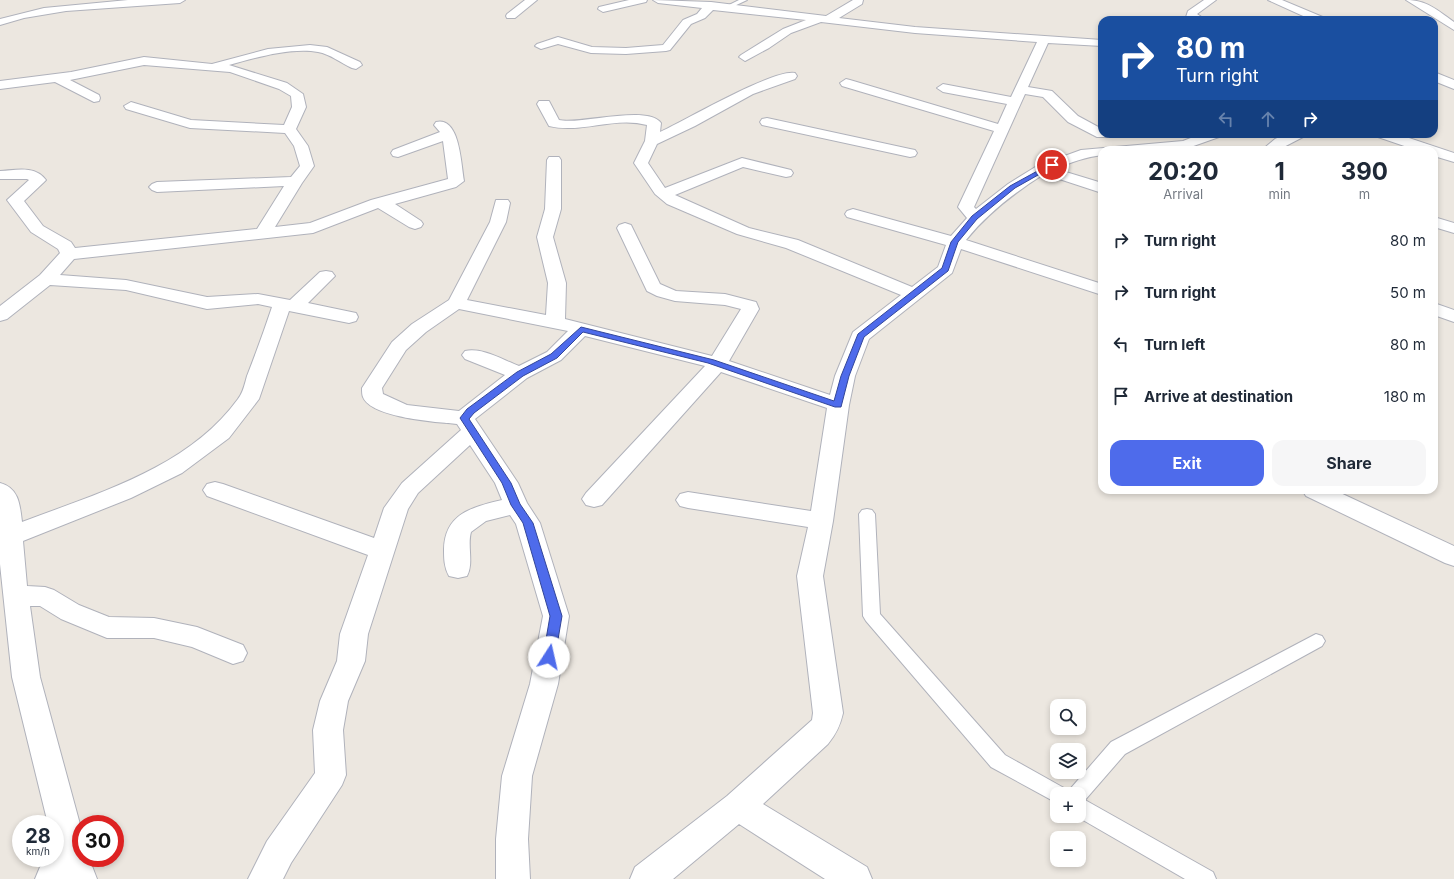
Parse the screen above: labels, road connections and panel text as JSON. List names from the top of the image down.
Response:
{
  "page": {
    "turn": ["80 m", "Turn right"],
    "eta": [
      "20:20",
      "Arrival",
      "1",
      "min",
      "390",
      "m"
    ],
    "list": [
      {
        "name": "Turn right",
        "value": "80 m"
      },
      {
        "name": "Turn right",
        "value": "50 m"
      },
      {
        "name": "Turn left",
        "value": "80 m"
      },
      {
        "name": "Arrive at destination",
        "value": "180 m"
      }
    ],
    "buttons": ["Exit", "Share"],
    "map_buttons": ["+", "−"],
    "speed": "28 km/h",
    "limit": "30"
  }
}
